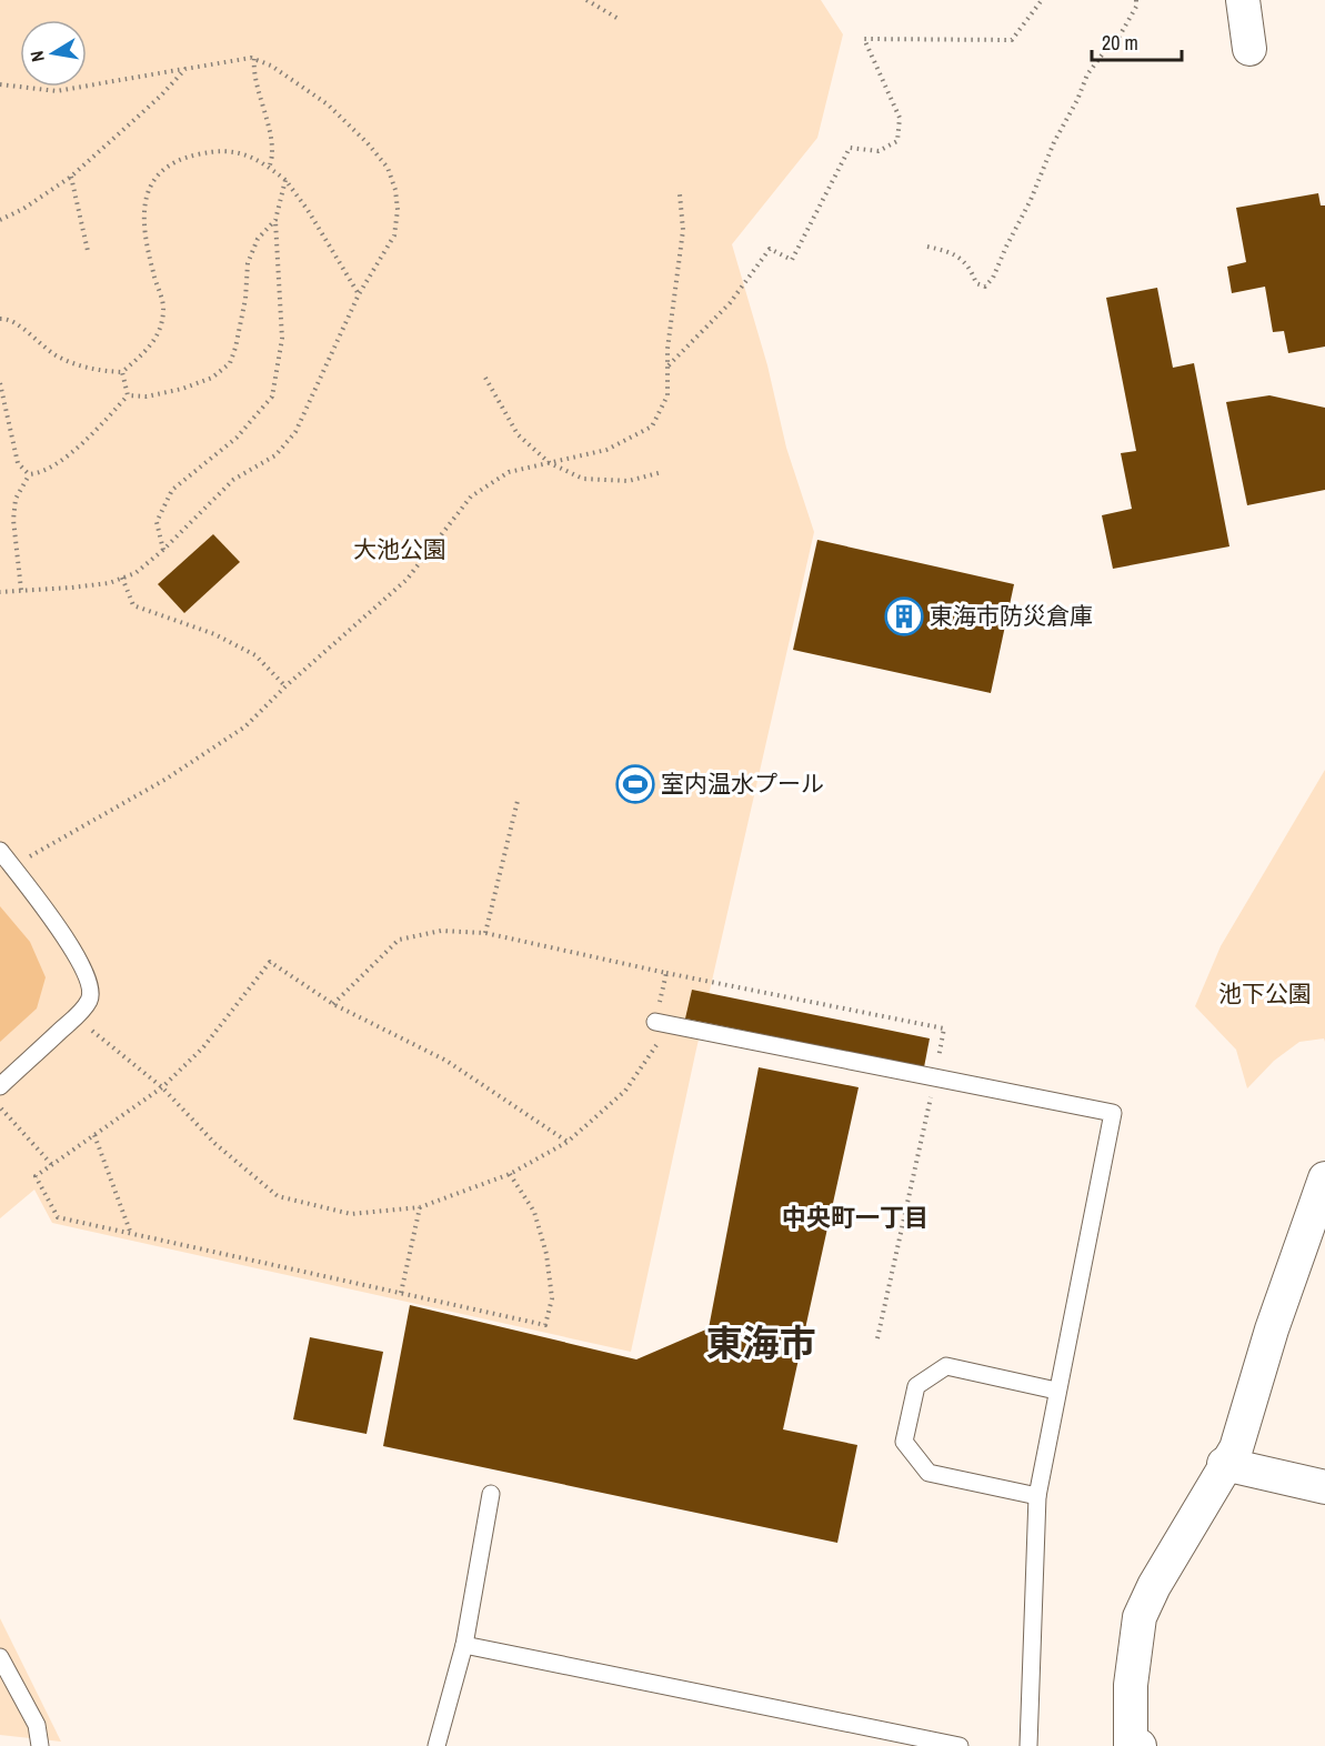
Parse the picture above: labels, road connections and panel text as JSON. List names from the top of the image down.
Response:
{
  "districts": ["中央町一丁目", "東海市"],
  "parks": ["大池公園", "池下公園"],
  "places": {
    "building": ["東海市防災倉庫"],
    "sports": ["室内温水プール"]
  },
  "scale_bar": "20 m",
  "north": "left"
}
